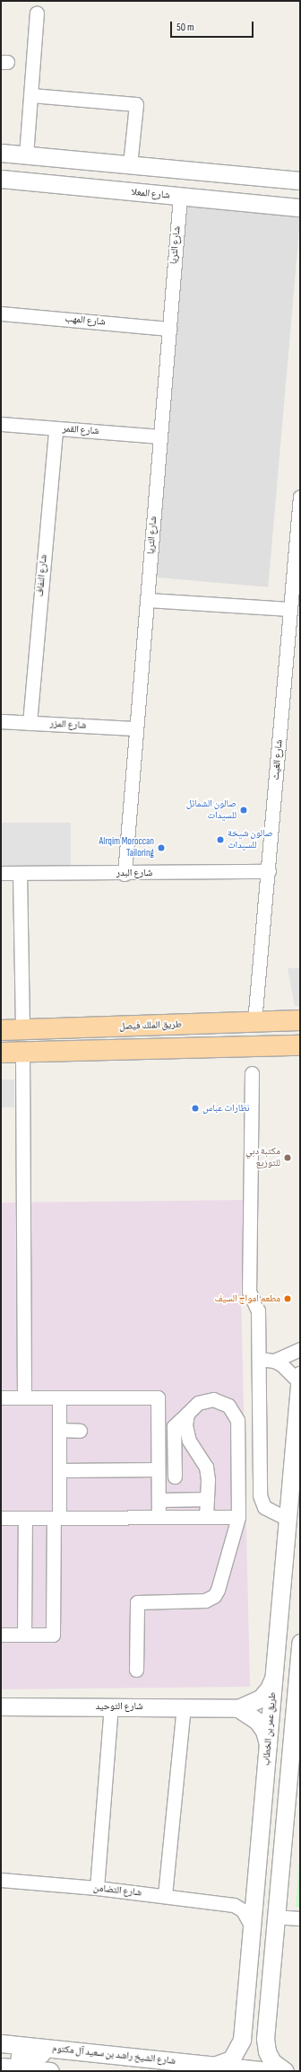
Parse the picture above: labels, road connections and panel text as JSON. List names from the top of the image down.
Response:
{
  "streets": {
    "main road": ["طريق الملك فيصل"],
    "street": [
      "شارع المعلا",
      "شارع الثريا",
      "شارع المهب",
      "شارع القمر",
      "شارع النفاف",
      "شارع المزر",
      "شارع الغيث",
      "شارع البدر",
      "شارع التوحيد",
      "طريق عمر بن الخطاب",
      "شارع التضامن",
      "شارع الشيخ راشد بن سعيد آل مكتوم"
    ]
  },
  "crossings": [
    ["شارع المعلا", "شارع الثريا"],
    ["شارع الثريا", "شارع المهب"],
    ["شارع الثريا", "شارع القمر"],
    ["شارع الثريا", "شارع المزر"],
    ["شارع الثريا", "شارع البدر"],
    ["شارع القمر", "شارع النفاف"],
    ["شارع النفاف", "شارع المزر"],
    ["شارع الغيث", "شارع البدر"],
    ["شارع الغيث", "طريق الملك فيصل"],
    ["شارع التوحيد", "طريق عمر بن الخطاب"],
    ["طريق عمر بن الخطاب", "شارع الشيخ راشد بن سعيد آل مكتوم"]
  ],
  "places": [
    "صالون الشمائل للسيدات",
    "صالون شيخة للسيدات",
    "Alrqim Moroccan Tailoring",
    "نظارات عباس",
    "مكتبة دبي للتوزيع",
    "مطعم امواج السيف"
  ],
  "scale_bar": "50 m"
}
